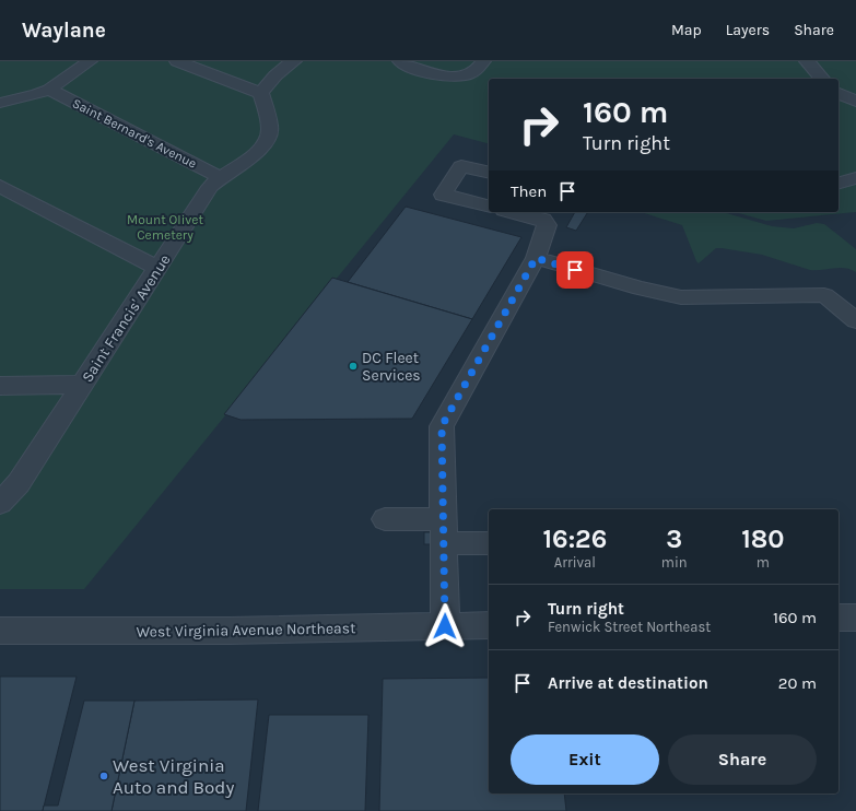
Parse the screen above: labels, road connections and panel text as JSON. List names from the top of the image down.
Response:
{
  "streets": {
    "street": ["Saint Bernard's Avenue", "Saint Francis' Avenue", "West Virginia Avenue Northeast"]
  },
  "crossings": [
    ["Saint Bernard's Avenue", "Saint Francis' Avenue"]
  ],
  "parks": ["Mount Olivet Cemetery"],
  "places": ["DC Fleet Services", "West Virginia Auto and Body"],
  "page": {
    "header": "Waylane",
    "nav": ["Map", "Layers", "Share"],
    "turn": ["160 m", "Turn right"],
    "then": "Then",
    "eta": [
      "16:26",
      "Arrival",
      "3",
      "min",
      "180",
      "m"
    ],
    "list": [
      {
        "name": "Turn right",
        "note": "Fenwick Street Northeast",
        "value": "160 m"
      },
      {
        "name": "Arrive at destination",
        "value": "20 m"
      }
    ],
    "buttons": ["Exit", "Share"]
  }
}
